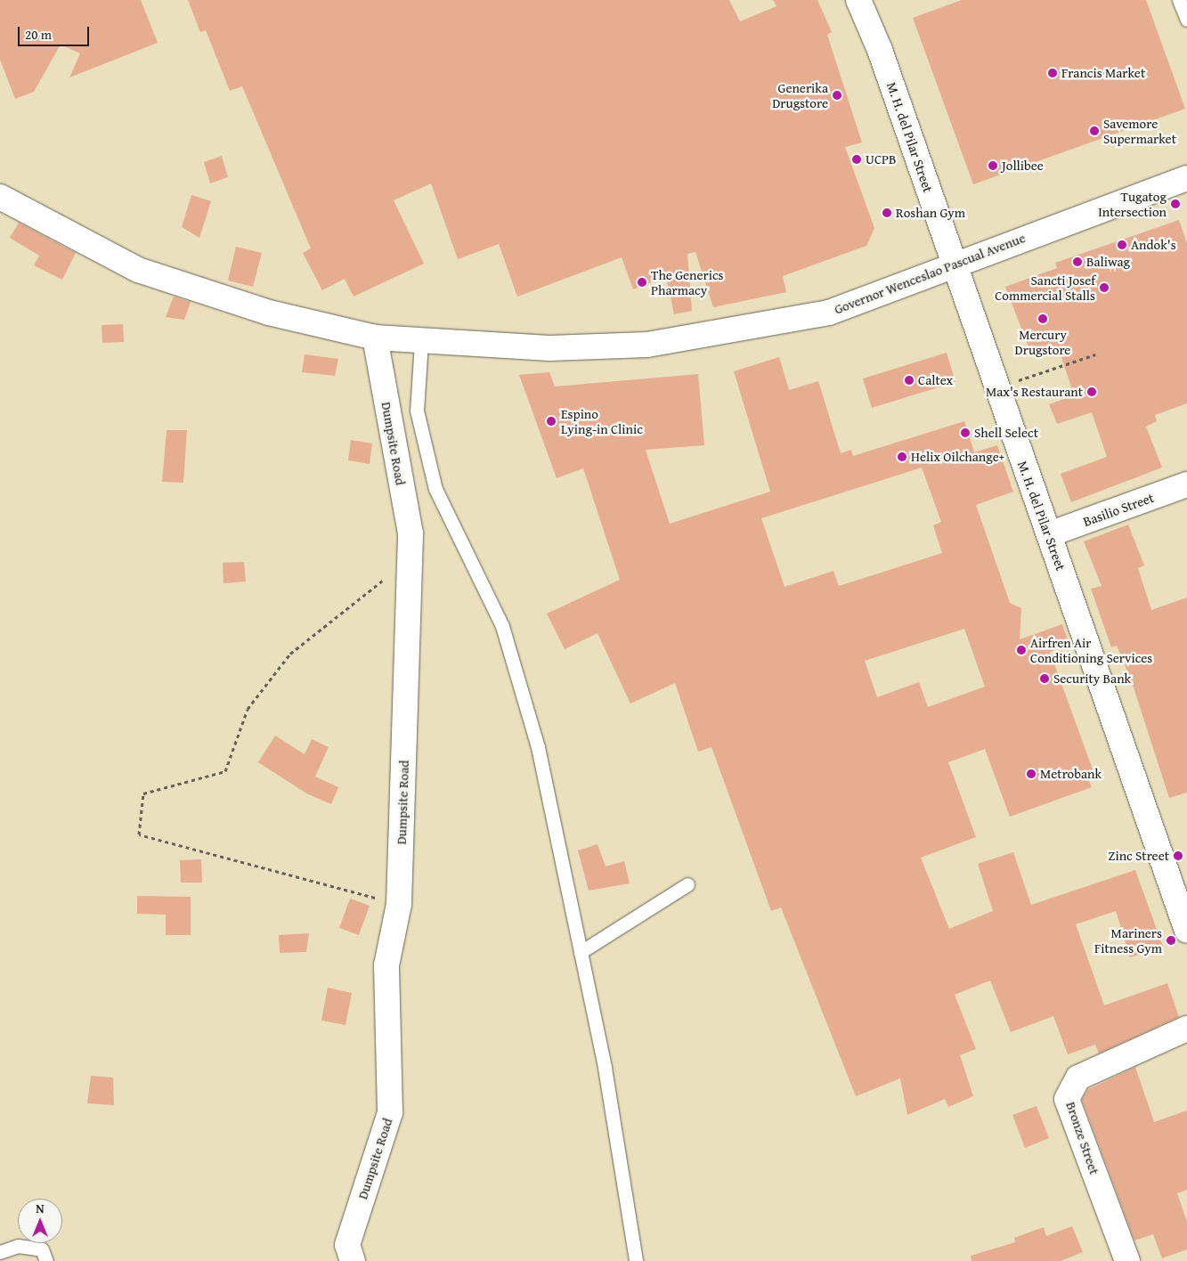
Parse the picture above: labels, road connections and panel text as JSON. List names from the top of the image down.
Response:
{
  "streets": {
    "main road": [
      "M. H. del Pilar Street",
      "Governor Wenceslao Pascual Avenue",
      "Dumpsite Road",
      "Basilio Street",
      "Bronze Street"
    ]
  },
  "crossings": [
    ["M. H. del Pilar Street", "Governor Wenceslao Pascual Avenue"],
    ["M. H. del Pilar Street", "Basilio Street"],
    ["Governor Wenceslao Pascual Avenue", "Dumpsite Road"]
  ],
  "places": [
    "Francis Market",
    "Generika Drugstore",
    "Savemore Supermarket",
    "UCPB",
    "Jollibee",
    "Tugatog Intersection",
    "Roshan Gym",
    "Andok's",
    "Baliwag",
    "The Generics Pharmacy",
    "Sancti Josef Commercial Stalls",
    "Mercury Drugstore",
    "Caltex",
    "Max's Restaurant",
    "Espino Lying-in Clinic",
    "Shell Select",
    "Helix Oilchange+",
    "Airfren Air Conditioning Services",
    "Security Bank",
    "Metrobank",
    "Zinc Street",
    "Mariners Fitness Gym"
  ],
  "scale_bar": "20 m",
  "north": "top"
}
